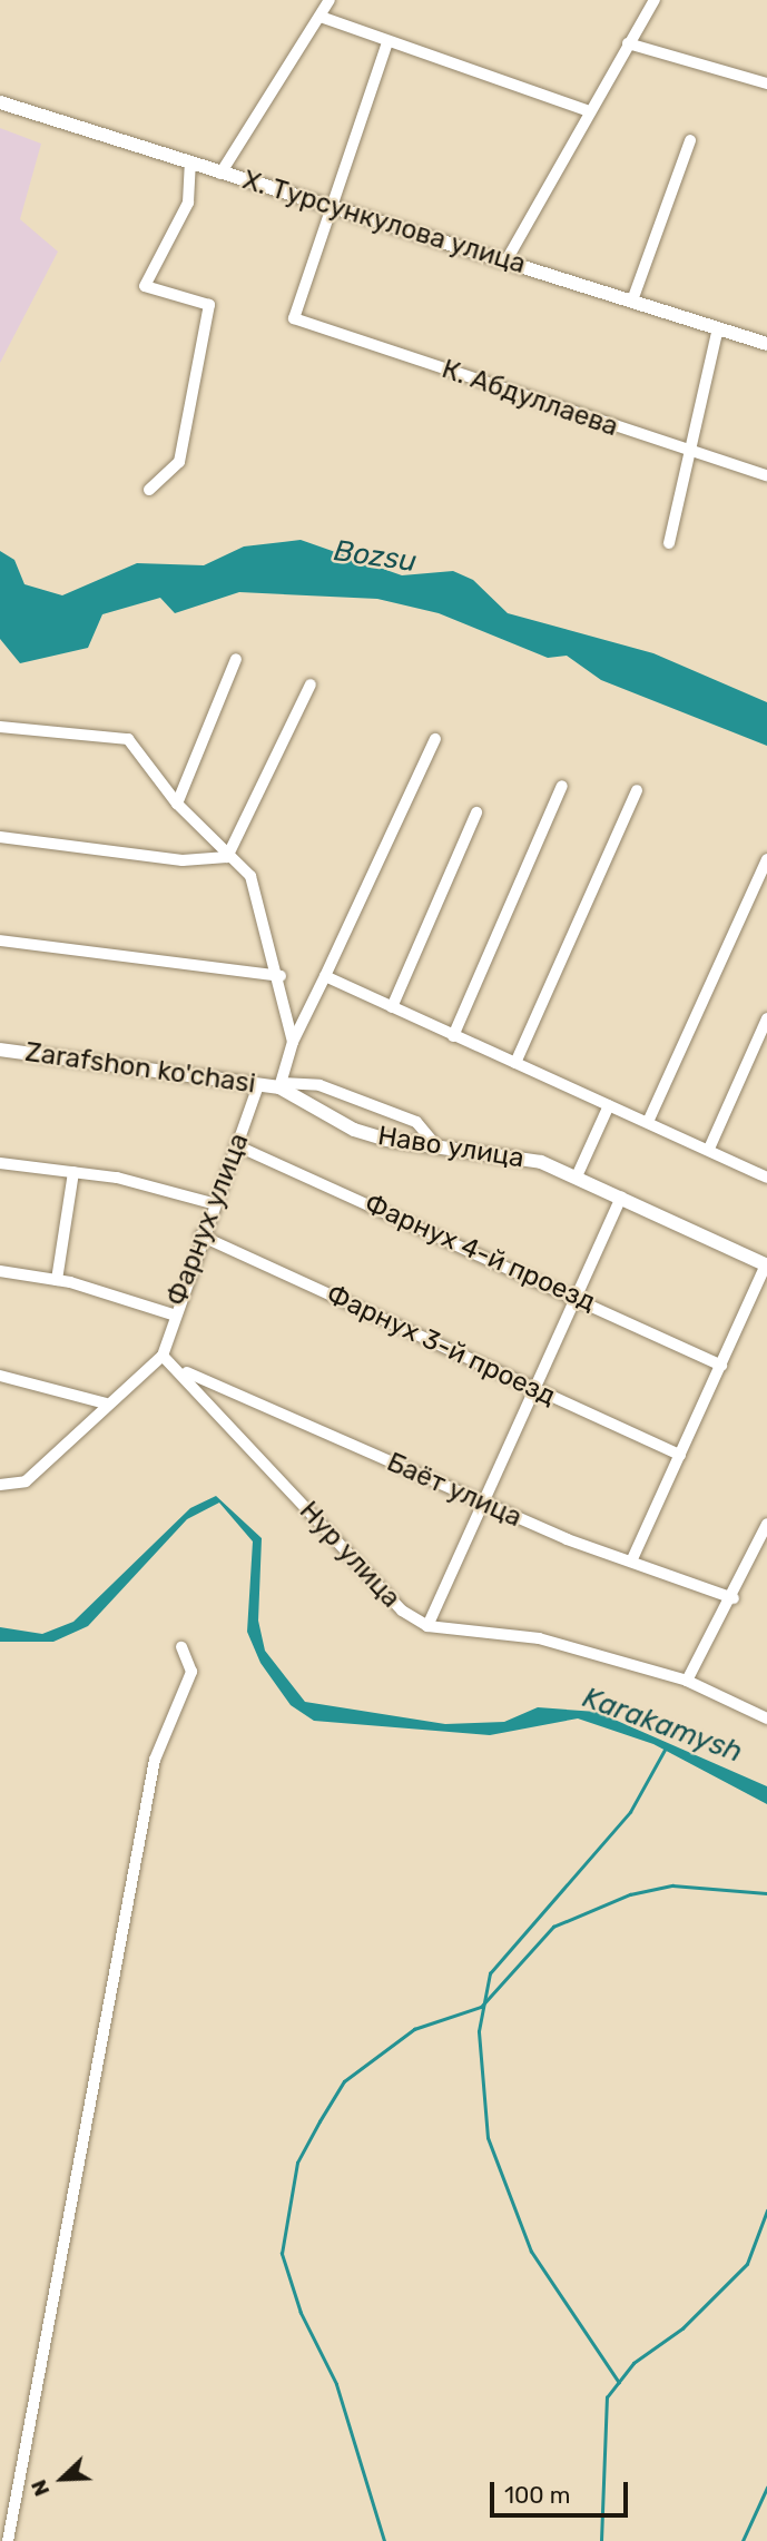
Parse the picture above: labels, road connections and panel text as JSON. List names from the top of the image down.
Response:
{
  "streets": {
    "street": [
      "Х. Турсункулова улица",
      "К. Абдуллаева",
      "Zarafshon ko'chasi",
      "Наво улица",
      "Фарнух улица",
      "Фарнух 4-й проезд",
      "Фарнух 3-й проезд",
      "Баёт улица",
      "Нур улица"
    ]
  },
  "crossings": [
    ["Х. Турсункулова улица", "К. Абдуллаева"],
    ["Zarafshon ko'chasi", "Наво улица"],
    ["Zarafshon ko'chasi", "Фарнух улица"],
    ["Фарнух улица", "Фарнух 4-й проезд"],
    ["Фарнух улица", "Фарнух 3-й проезд"],
    ["Фарнух улица", "Нур улица"],
    ["Баёт улица", "Нур улица"]
  ],
  "water": ["Bozsu", "Karakamysh"],
  "scale_bar": "100 m",
  "north": "bottom left"
}
